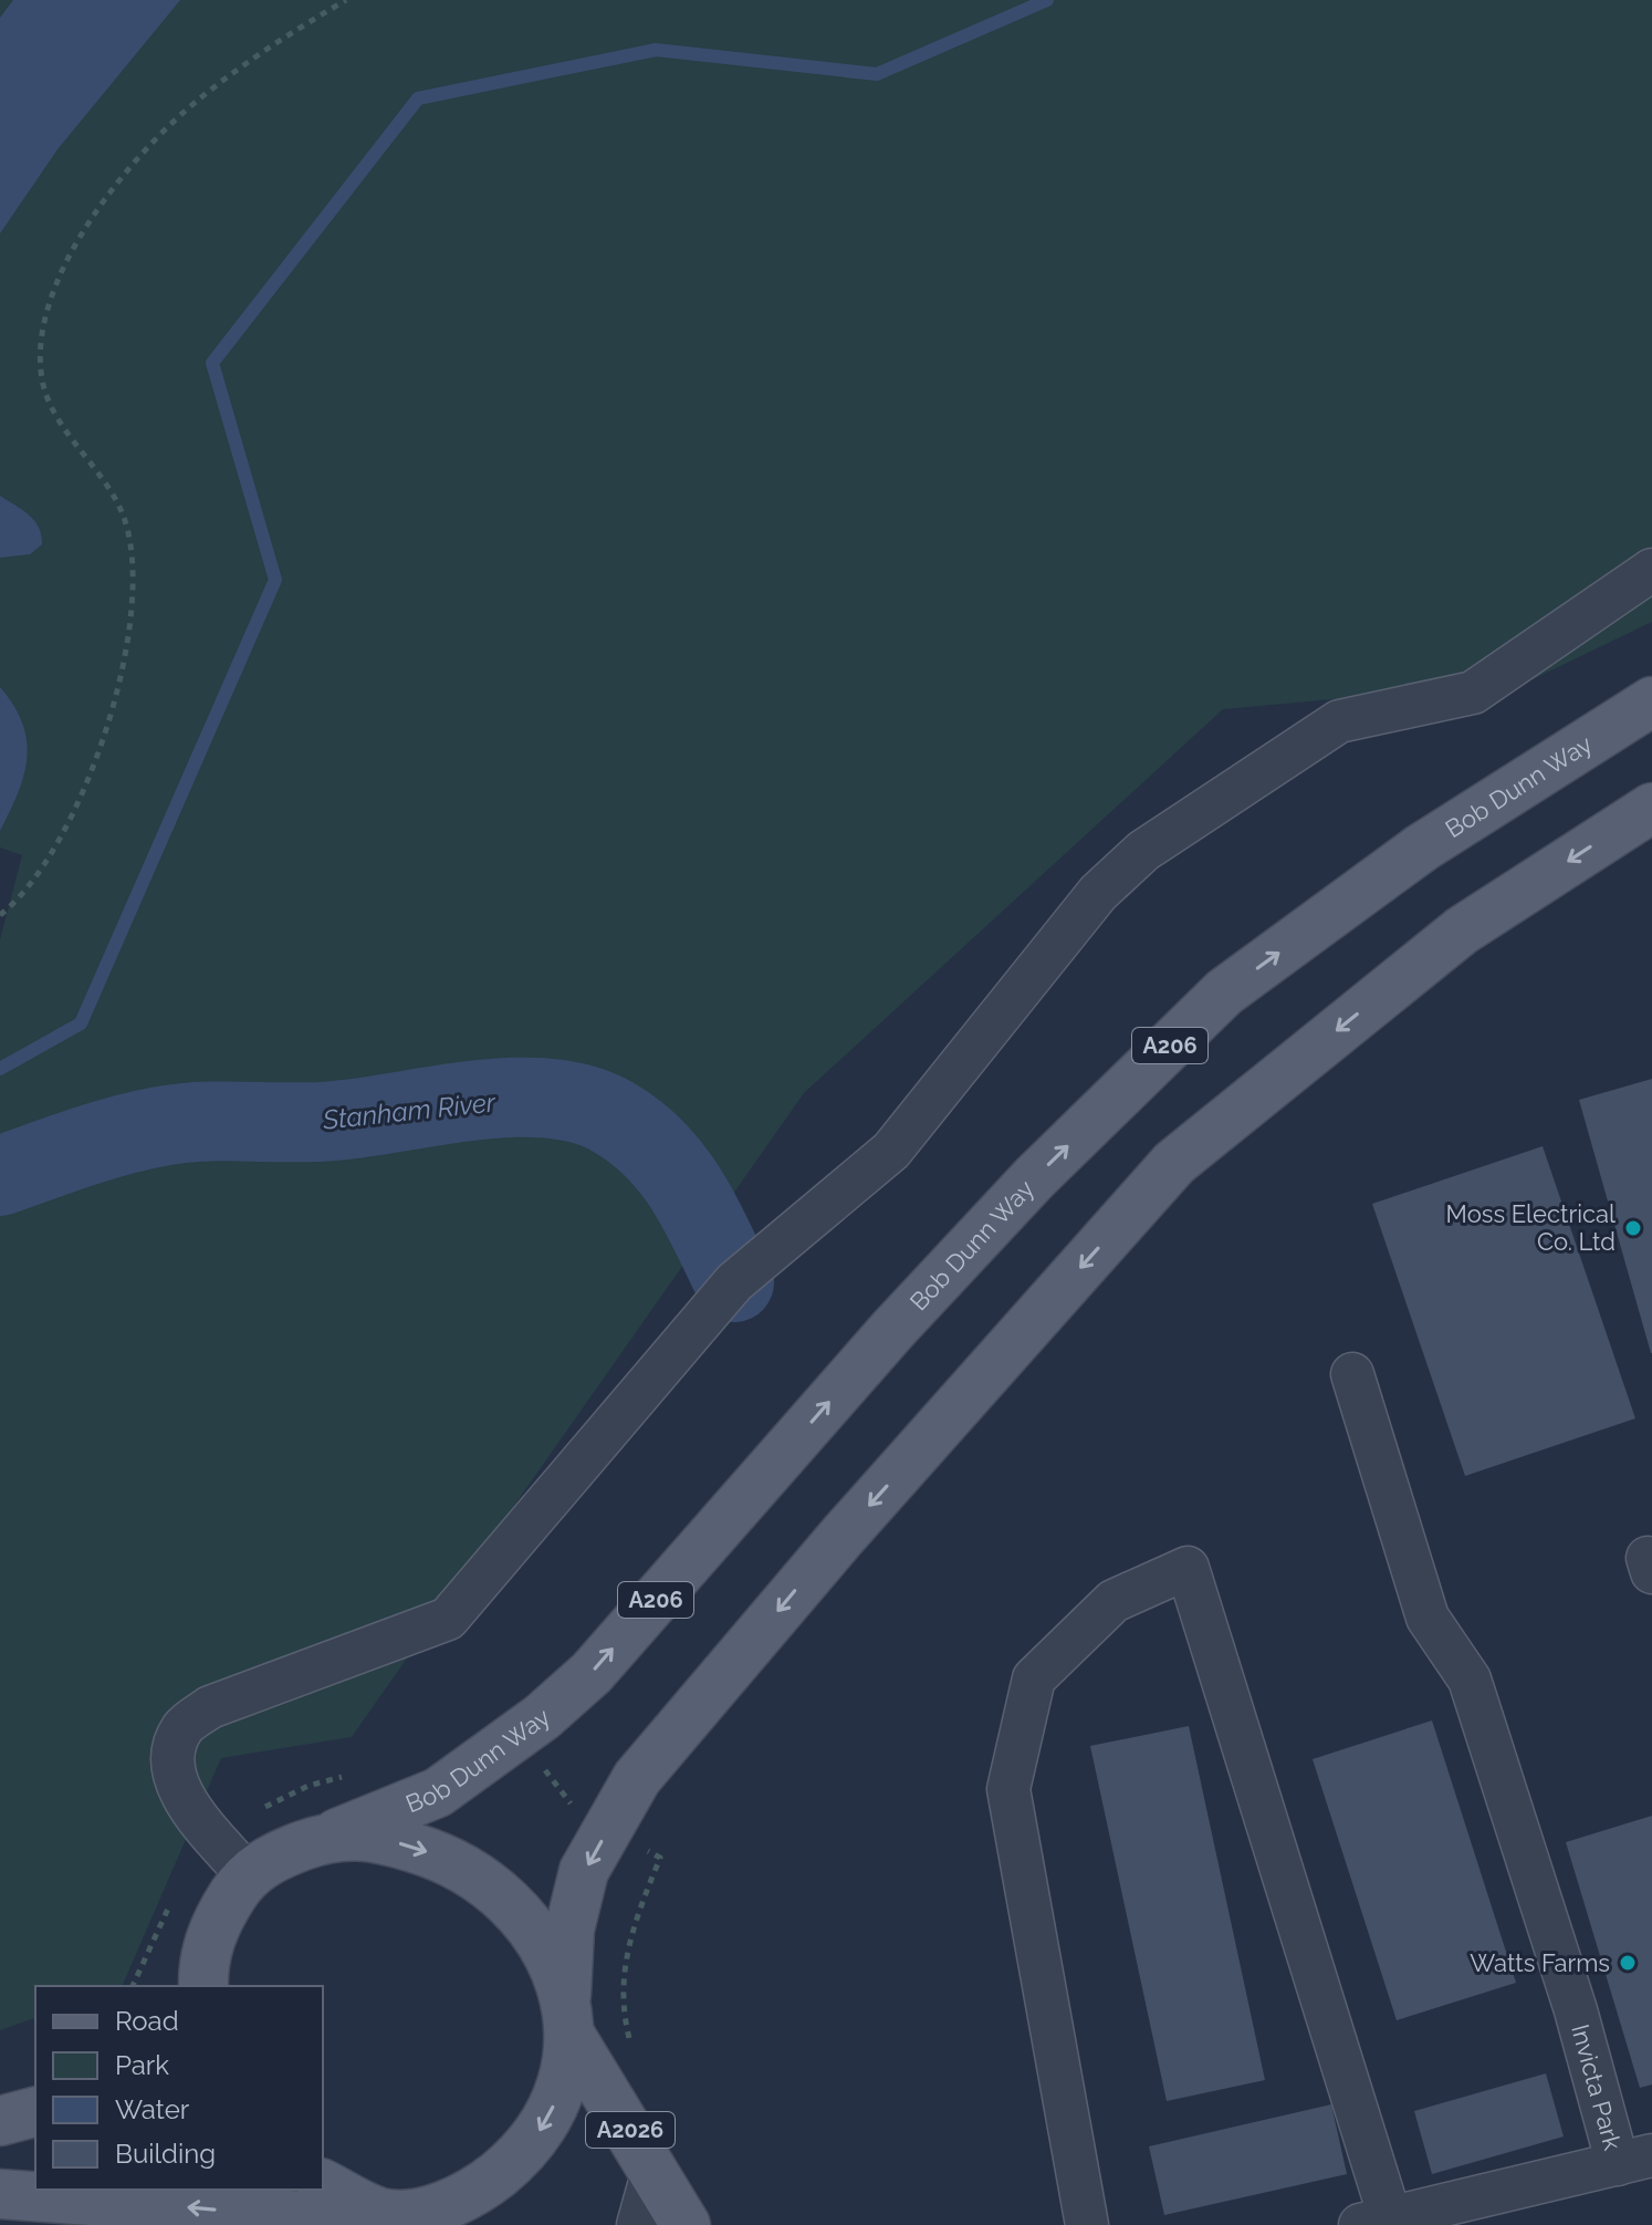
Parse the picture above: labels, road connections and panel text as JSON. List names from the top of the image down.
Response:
{
  "streets": {
    "main road": ["Bob Dunn Way", "A206", "A2026"],
    "street": ["Invicta Park"]
  },
  "water": ["Stanham River"],
  "places": ["Moss Electrical Co. Ltd", "Watts Farms"],
  "legend": [
    "Road",
    "Park",
    "Water",
    "Building"
  ]
}
